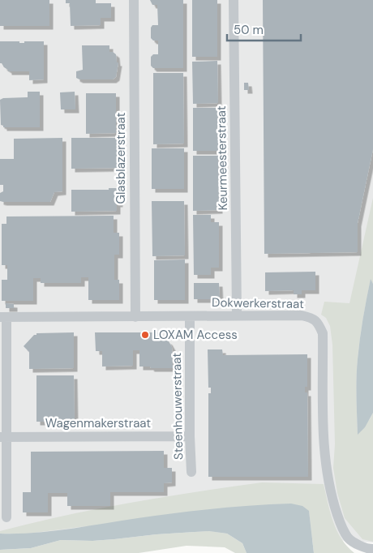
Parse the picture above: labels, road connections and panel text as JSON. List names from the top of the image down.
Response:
{
  "streets": {
    "street": [
      "Glasblazerstraat",
      "Keurmeesterstraat",
      "Dokwerkerstraat",
      "Steenhouwerstraat",
      "Wagenmakerstraat"
    ]
  },
  "crossings": [
    ["Glasblazerstraat", "Dokwerkerstraat"],
    ["Keurmeesterstraat", "Dokwerkerstraat"],
    ["Dokwerkerstraat", "Steenhouwerstraat"],
    ["Steenhouwerstraat", "Wagenmakerstraat"]
  ],
  "places": ["LOXAM Access"],
  "scale_bar": "50 m"
}
